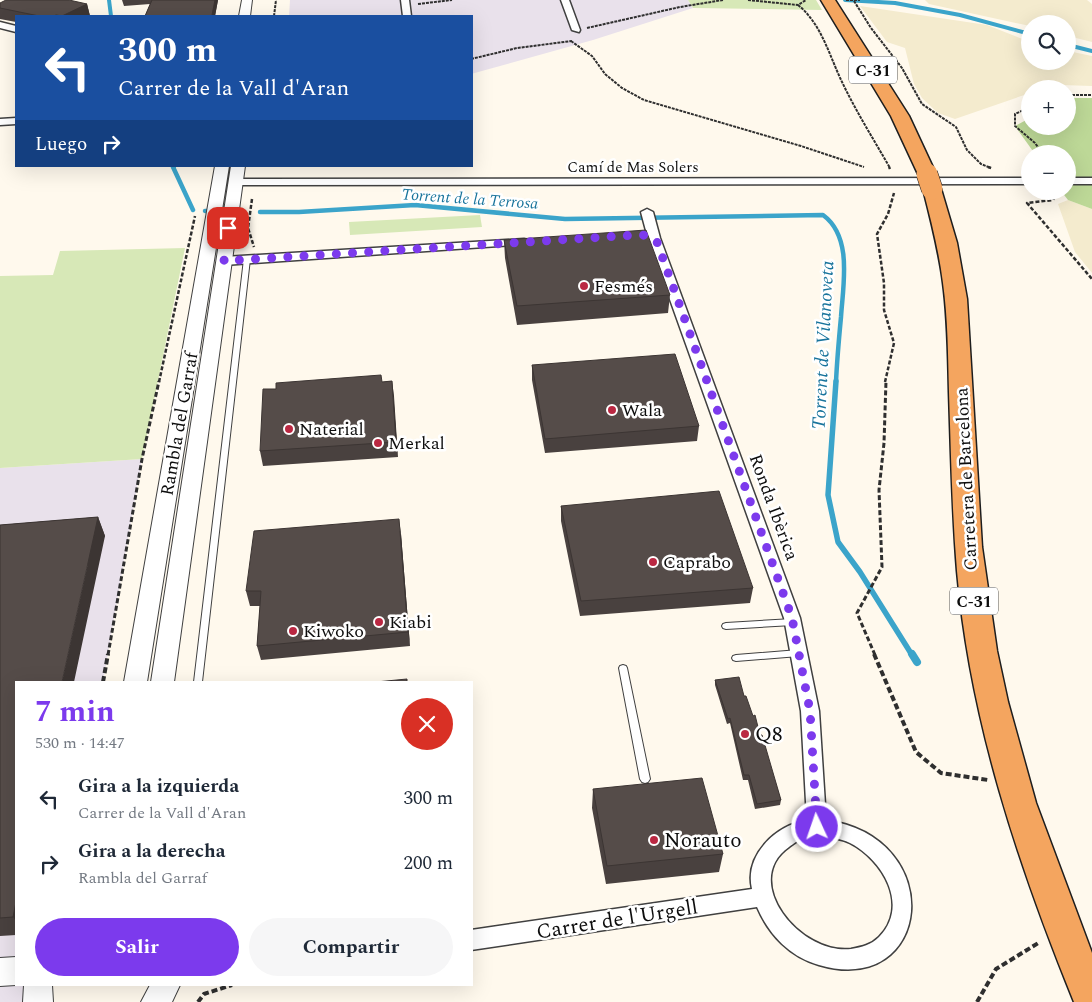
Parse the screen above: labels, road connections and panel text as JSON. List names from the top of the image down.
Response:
{
  "streets": {
    "highway": ["C-31", "Carretera de Barcelona"],
    "street": [
      "Camí de Mas Solers",
      "Rambla del Garraf",
      "Ronda Ibèrica",
      "Carrer de l'Urgell"
    ]
  },
  "crossings": [
    ["Camí de Mas Solers", "Rambla del Garraf"],
    ["Ronda Ibèrica", "Carrer de l'Urgell"]
  ],
  "water": ["Torrent de la Terrosa", "Torrent de Vilanoveta"],
  "places": [
    "Fesmés",
    "Wala",
    "Naterial",
    "Merkal",
    "Caprabo",
    "Kiabi",
    "Kiwoko",
    "Q8",
    "Norauto"
  ],
  "page": {
    "map_buttons": ["+", "−"],
    "turn": ["300 m", "Carrer de la Vall d'Aran"],
    "then": "Luego",
    "heading": ["7 min", "530 m · 14:47"],
    "list": [
      {
        "name": "Gira a la izquierda",
        "note": "Carrer de la Vall d'Aran",
        "value": "300 m"
      },
      {
        "name": "Gira a la derecha",
        "note": "Rambla del Garraf",
        "value": "200 m"
      }
    ],
    "buttons": ["Salir", "Compartir"]
  }
}
